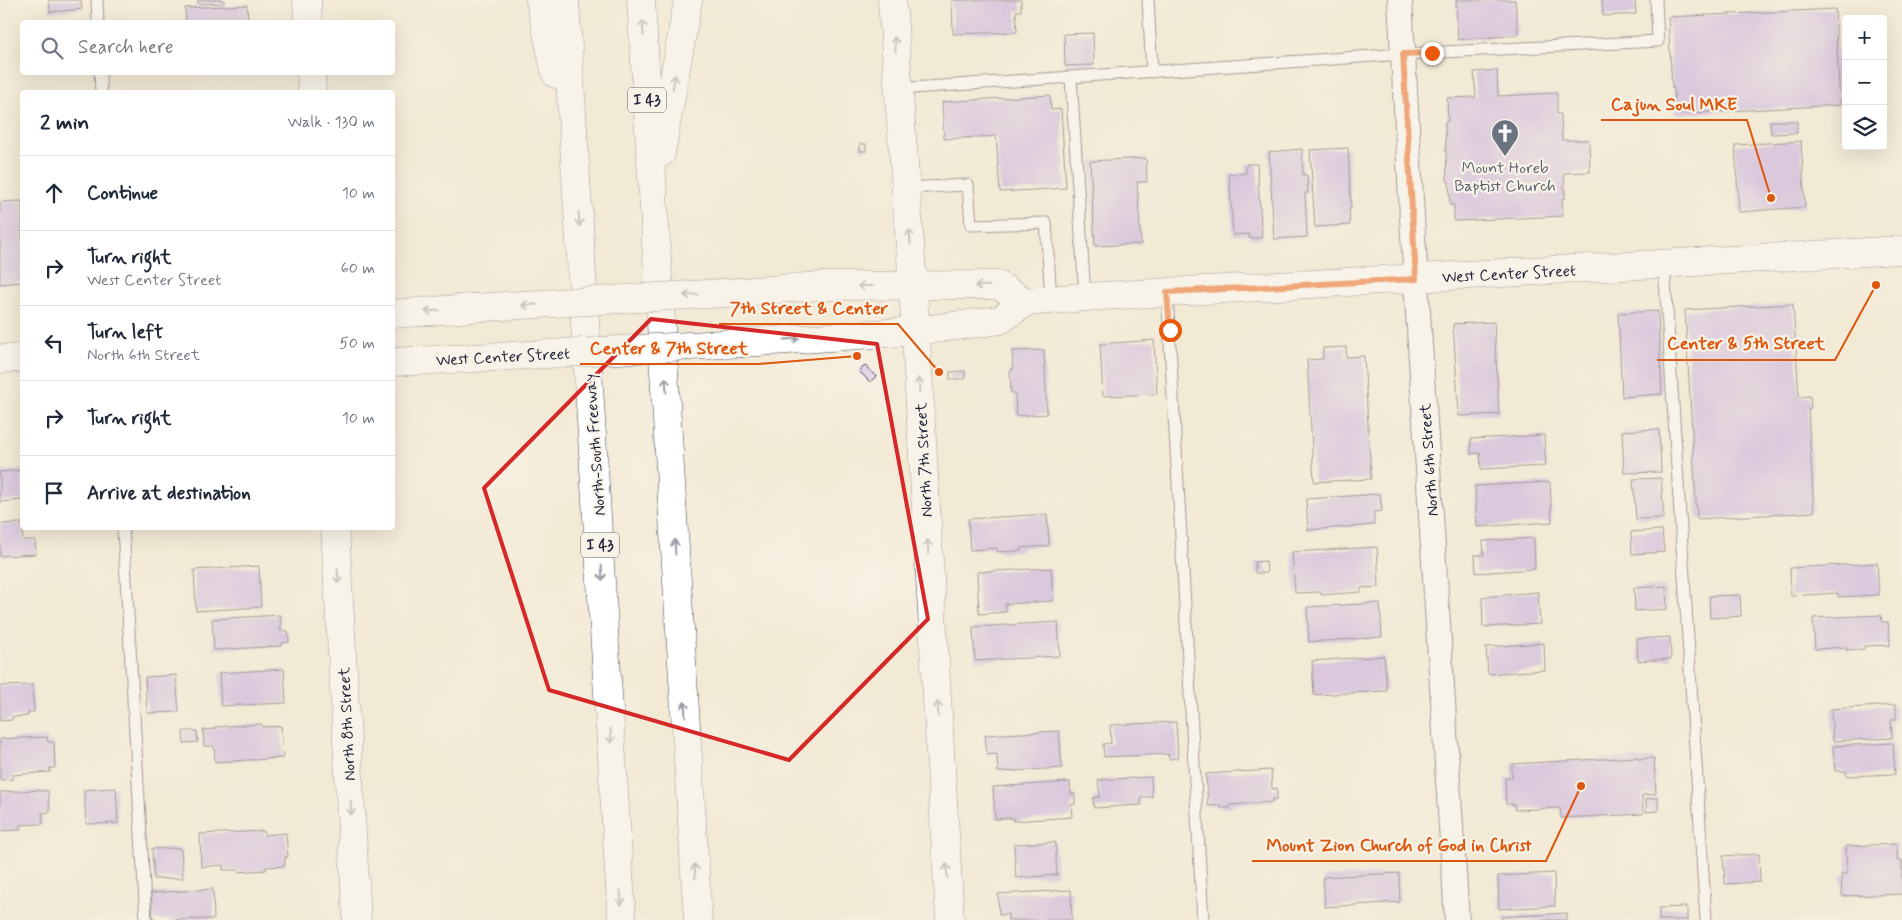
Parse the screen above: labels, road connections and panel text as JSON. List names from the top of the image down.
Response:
{
  "streets": {
    "main road": [
      "I 43",
      "West Center Street",
      "North-South Freeway",
      "North 7th Street",
      "North 8th Street"
    ],
    "street": ["North 6th Street"]
  },
  "crossings": [
    ["West Center Street", "North 7th Street"],
    ["West Center Street", "North 6th Street"]
  ],
  "one_way": ["North 7th Street", "North 8th Street"],
  "places": {
    "church": ["Mount Horeb Baptist Church"],
    "other": [
      "Cajun Soul MKE",
      "Center & 5th Street",
      "Center & 7th Street",
      "7th Street & Center",
      "Mount Zion Church of God in Christ"
    ]
  },
  "page": {
    "map_buttons": ["+", "−"],
    "search": "Search here",
    "heading": ["2 min", "Walk · 130 m"],
    "list": [
      ["Continue", "10 m"],
      ["Turn right", "West Center Street", "60 m"],
      ["Turn left", "North 6th Street", "50 m"],
      ["Turn right", "10 m"],
      "Arrive at destination"
    ]
  }
}
